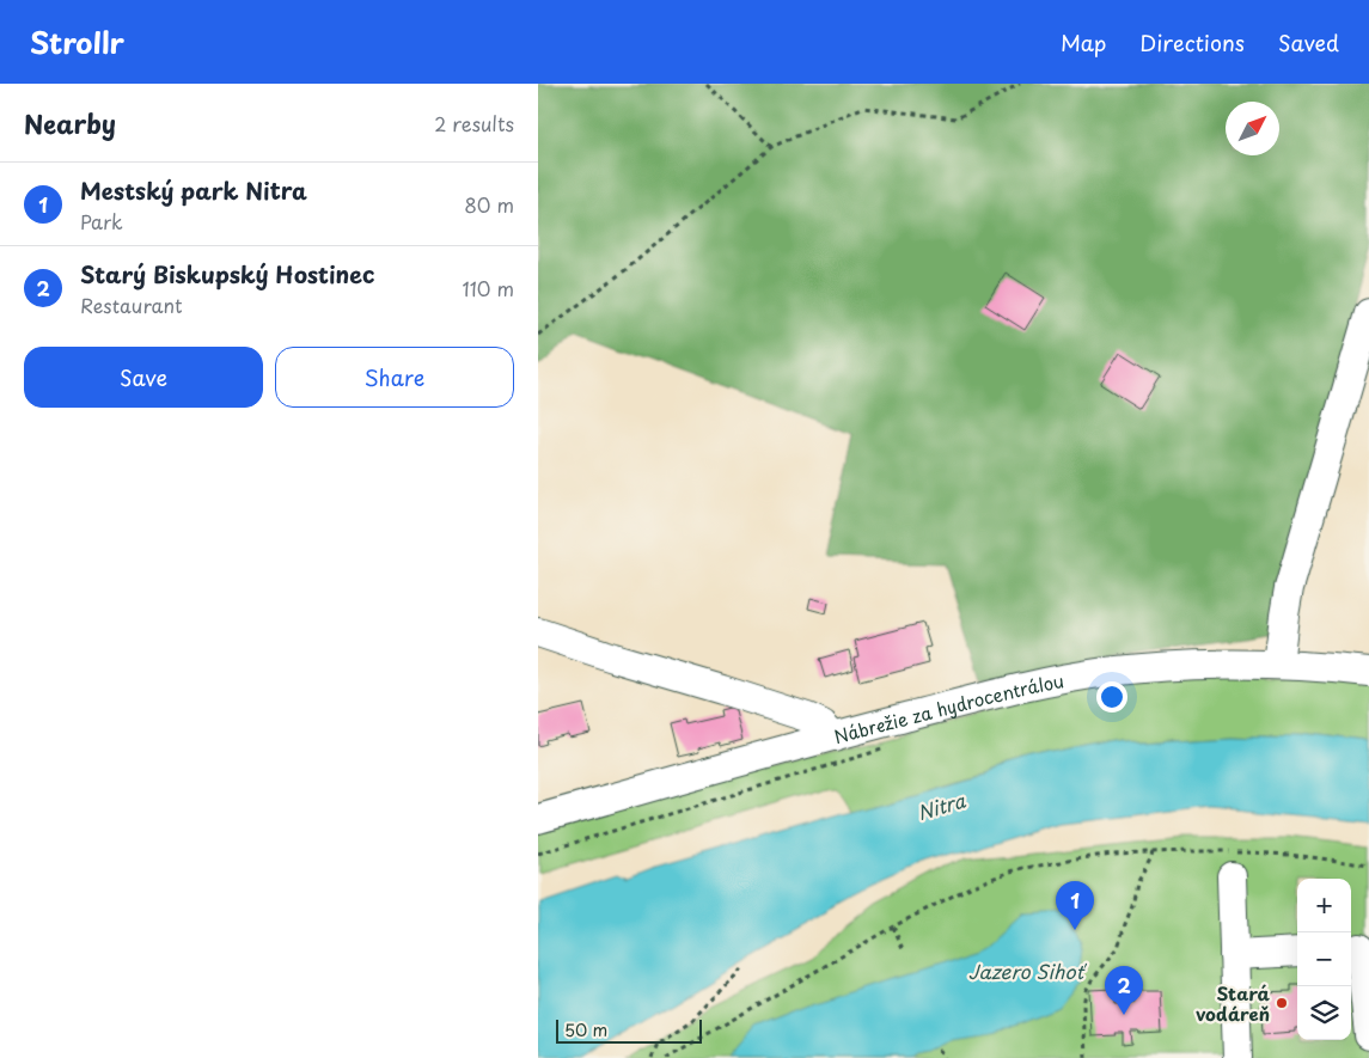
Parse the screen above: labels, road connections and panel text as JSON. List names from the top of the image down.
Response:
{
  "streets": {
    "street": ["Nábrežie za hydrocentrálou"]
  },
  "water": ["Nitra", "Jazero Sihoť"],
  "places": ["Stará vodáreň"],
  "scale_bar": "50 m",
  "north": "top right",
  "page": {
    "header": "Strollr",
    "nav": ["Map", "Directions", "Saved"],
    "heading": ["Nearby", "2 results"],
    "list": [
      {
        "mark": "1",
        "name": "Mestský park Nitra",
        "note": "Park",
        "value": "80 m"
      },
      {
        "mark": "2",
        "name": "Starý Biskupský Hostinec",
        "note": "Restaurant",
        "value": "110 m"
      }
    ],
    "buttons": ["Save", "Share"],
    "map_buttons": ["+", "−"],
    "pins": ["1", "2"],
    "scale": "50 m"
  }
}
